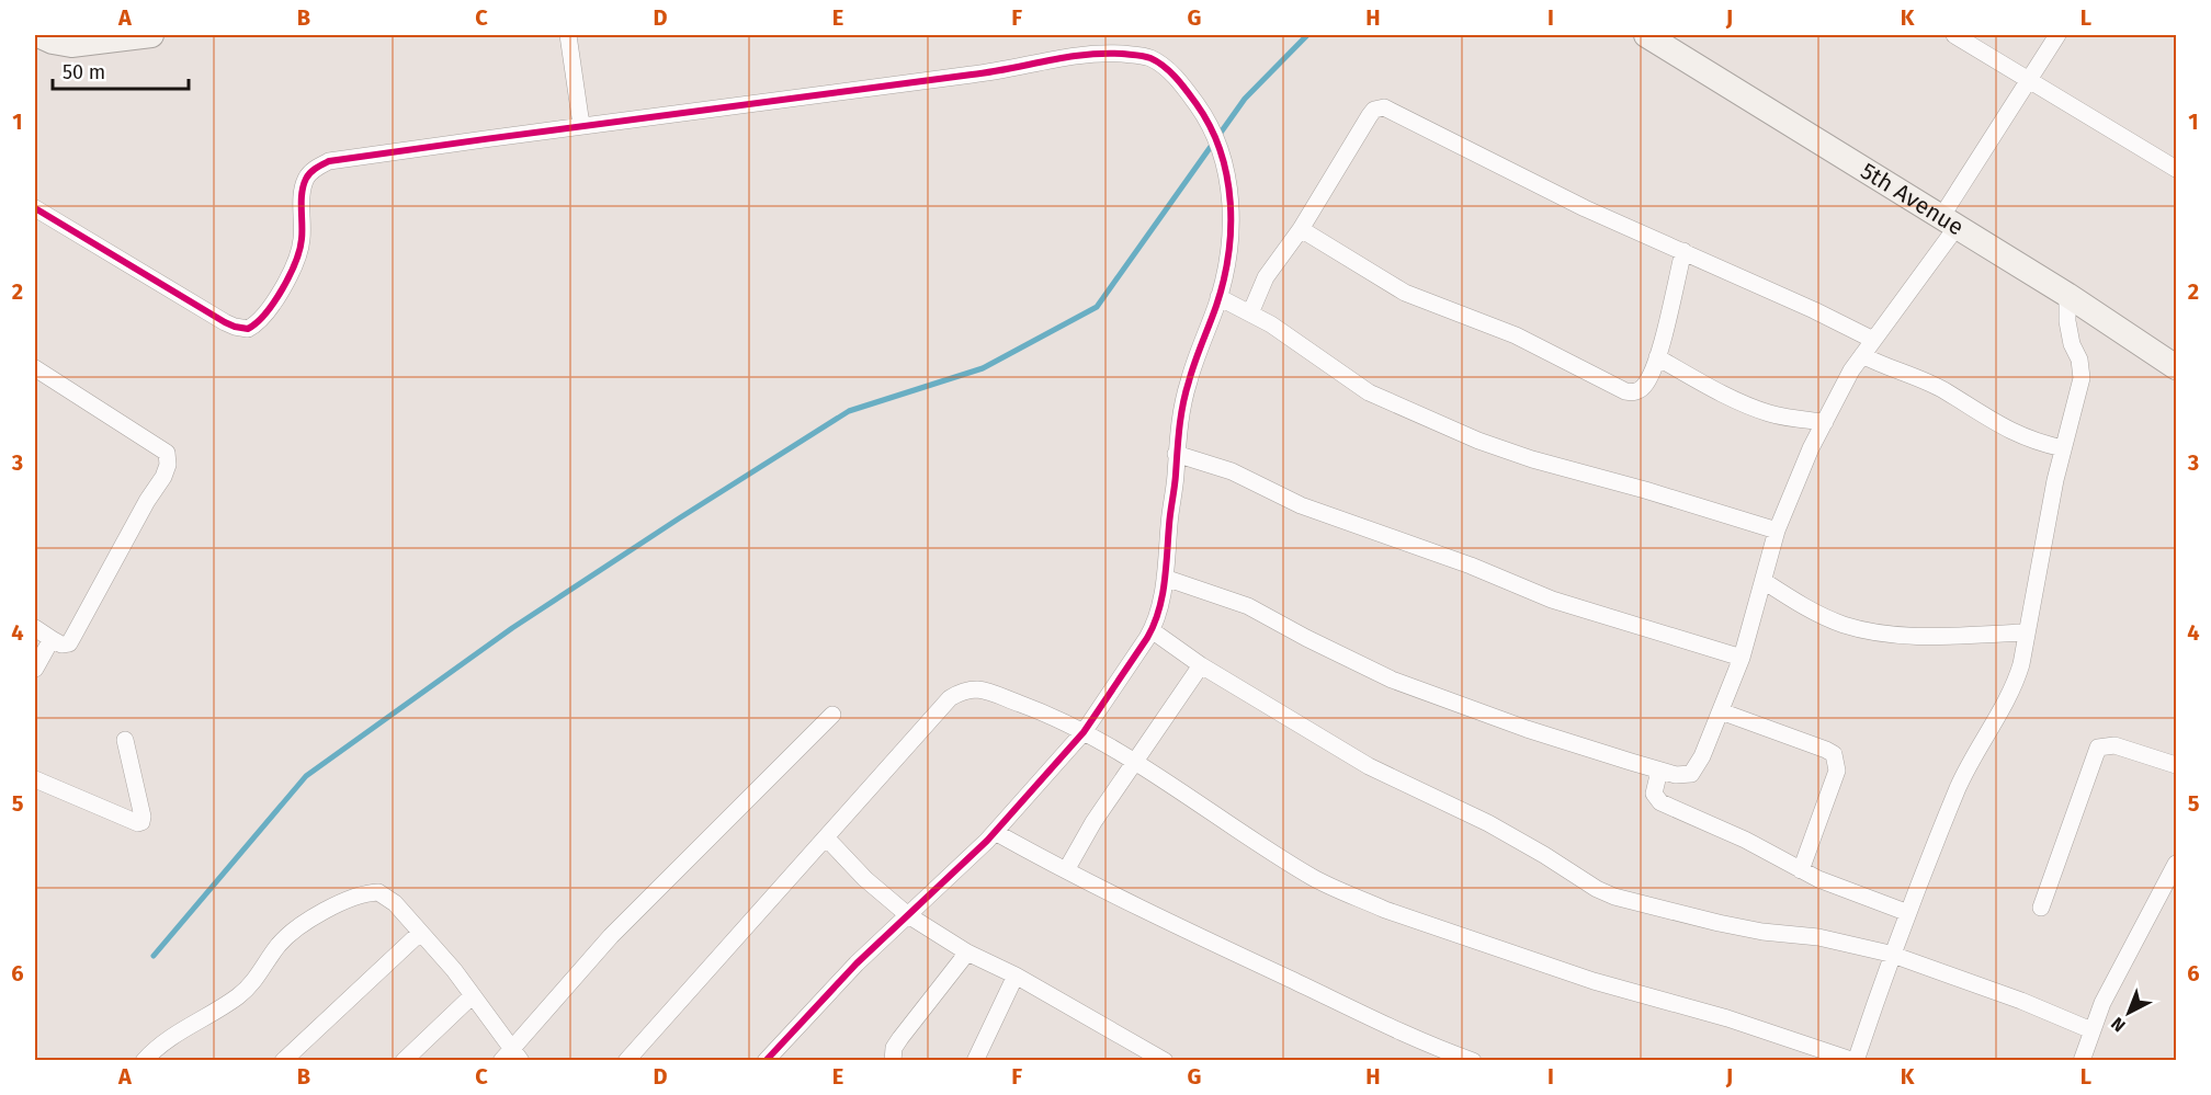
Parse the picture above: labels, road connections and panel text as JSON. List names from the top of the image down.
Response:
{
  "streets": {
    "street": ["5th Avenue"]
  },
  "scale_bar": "50 m",
  "north": "bottom left",
  "grid": {
    "columns": [
      "A",
      "B",
      "C",
      "D",
      "E",
      "F",
      "G",
      "H",
      "I",
      "J",
      "K",
      "L"
    ],
    "rows": [
      "1",
      "2",
      "3",
      "4",
      "5",
      "6"
    ]
  }
}
